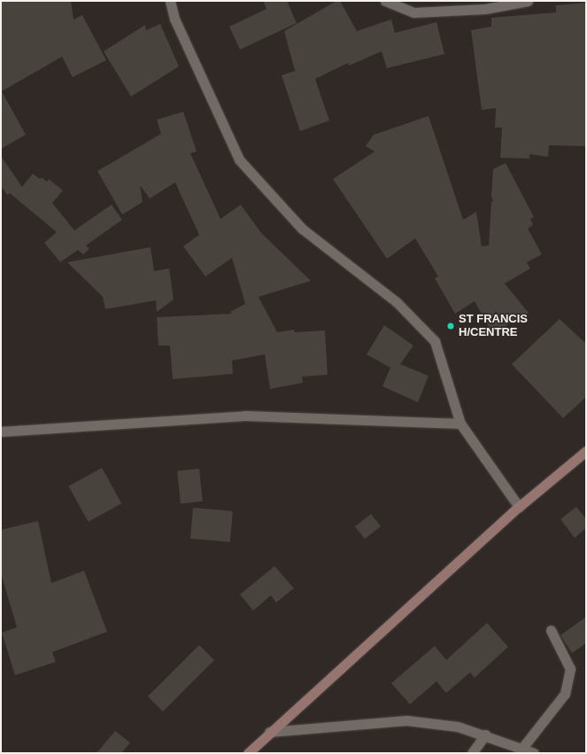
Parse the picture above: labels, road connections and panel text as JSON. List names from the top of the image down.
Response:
{
  "places": ["ST FRANCIS H/CENTRE"]
}
